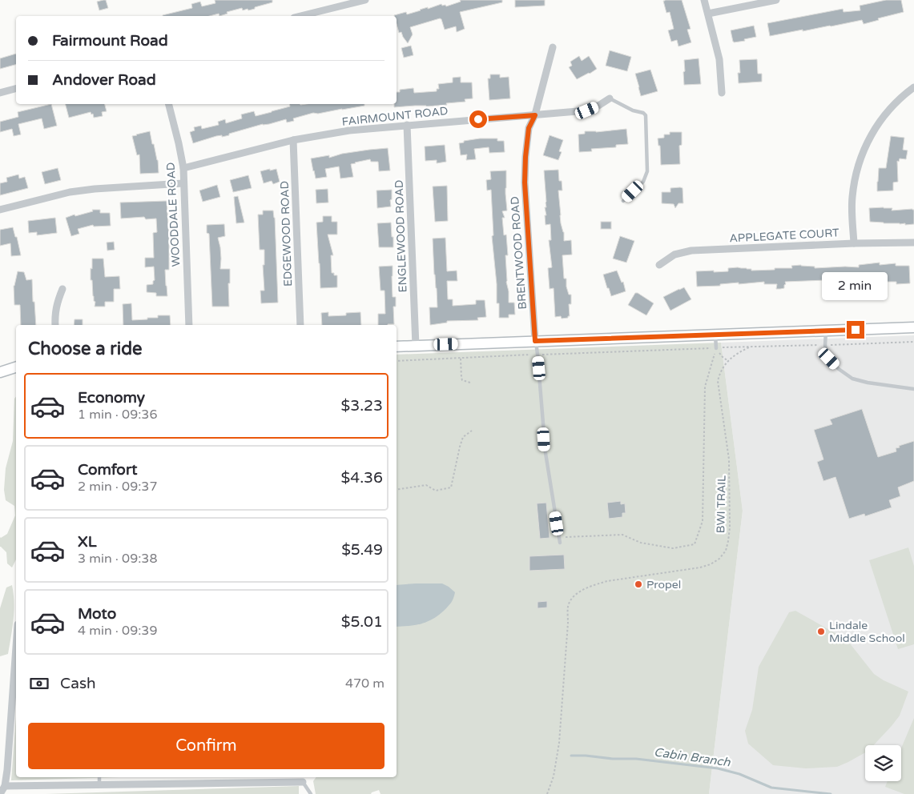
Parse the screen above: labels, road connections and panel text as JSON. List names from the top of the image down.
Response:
{
  "streets": {
    "street": [
      "FAIRMOUNT ROAD",
      "WOODDALE ROAD",
      "EDGEWOOD ROAD",
      "APPLEGATE COURT",
      "ENGLEWOOD ROAD",
      "BRENTWOOD ROAD"
    ],
    "path": ["BWI TRAIL"]
  },
  "crossings": [
    ["FAIRMOUNT ROAD", "WOODDALE ROAD"],
    ["FAIRMOUNT ROAD", "EDGEWOOD ROAD"],
    ["FAIRMOUNT ROAD", "ENGLEWOOD ROAD"],
    ["FAIRMOUNT ROAD", "BRENTWOOD ROAD"]
  ],
  "water": ["Cabin Branch"],
  "places": ["Propel", "Lindale Middle School"],
  "page": {
    "banner": ["Fairmount Road", "Andover Road"],
    "bubble": "2 min",
    "heading": "Choose a ride",
    "list": [
      {
        "name": "Economy",
        "note": "1 min · 09:36",
        "value": "$3.23"
      },
      {
        "name": "Comfort",
        "note": "2 min · 09:37",
        "value": "$4.36"
      },
      {
        "name": "XL",
        "note": "3 min · 09:38",
        "value": "$5.49"
      },
      {
        "name": "Moto",
        "note": "4 min · 09:39",
        "value": "$5.01"
      }
    ],
    "pay": ["Cash", "470 m"],
    "buttons": "Confirm"
  }
}
